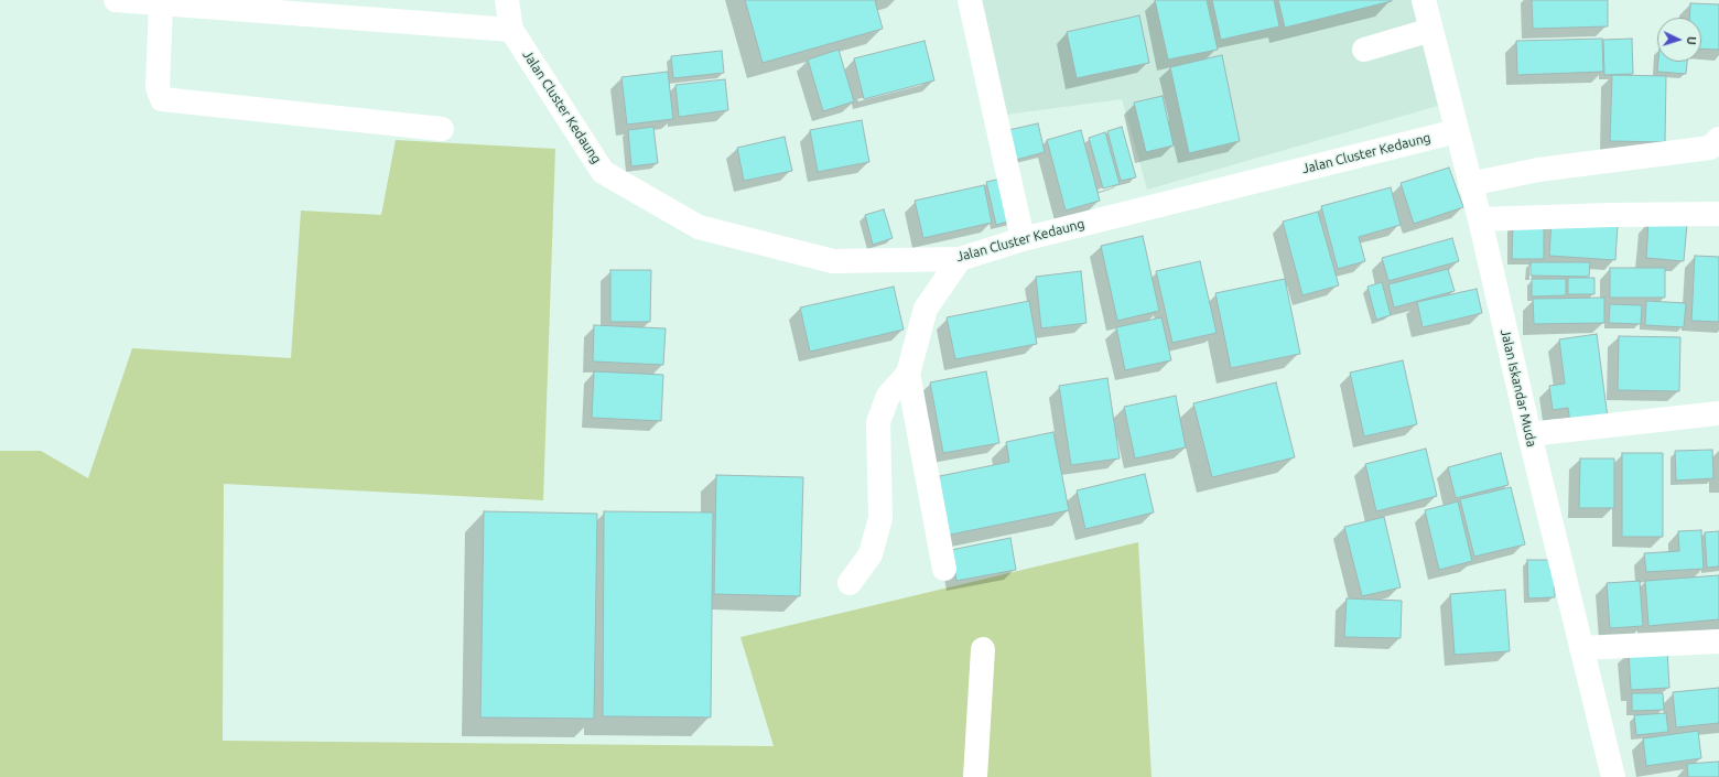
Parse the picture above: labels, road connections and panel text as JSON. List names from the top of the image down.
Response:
{
  "streets": {
    "street": ["Jalan Cluster Kedaung", "Jalan Iskandar Muda"]
  },
  "crossings": [
    ["Jalan Cluster Kedaung", "Jalan Iskandar Muda"]
  ],
  "north": "right"
}
